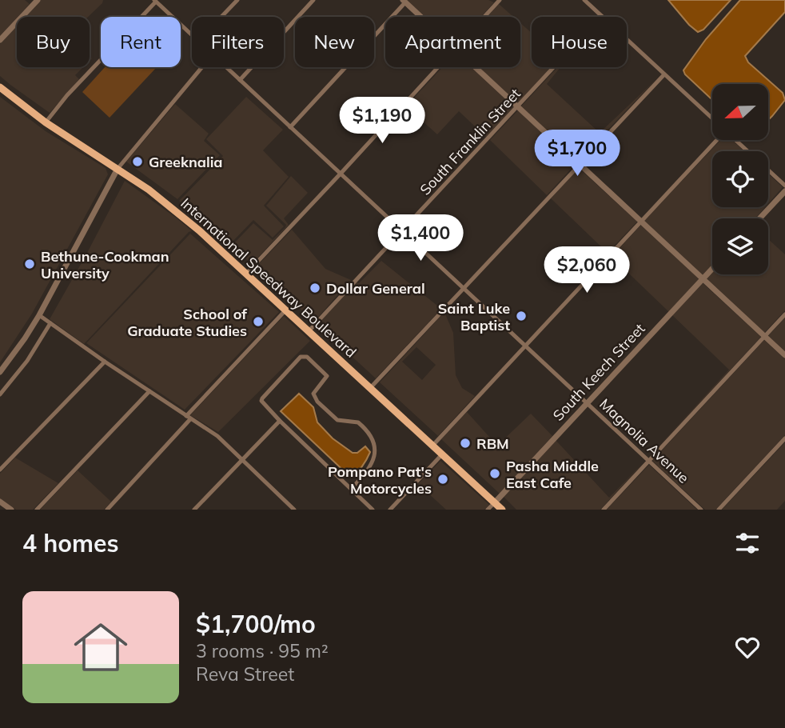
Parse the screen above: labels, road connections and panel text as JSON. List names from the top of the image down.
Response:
{
  "streets": {
    "main road": ["International Speedway Boulevard"],
    "street": ["South Franklin Street", "South Keech Street", "Magnolia Avenue"]
  },
  "crossings": [
    ["South Franklin Street", "International Speedway Boulevard"],
    ["South Franklin Street", "Magnolia Avenue"],
    ["International Speedway Boulevard", "South Keech Street"],
    ["South Keech Street", "Magnolia Avenue"]
  ],
  "places": [
    "Greeknalia",
    "Bethune-Cookman University",
    "Dollar General",
    "Saint Luke Baptist",
    "School of Graduate Studies",
    "RBM",
    "Pasha Middle East Cafe",
    "Pompano Pat's Motorcycles"
  ],
  "north": "left",
  "page": {
    "chip": [
      "Buy",
      "Rent",
      "Filters",
      "New",
      "Apartment",
      "House"
    ],
    "price": [
      "$1,190",
      "$1,700",
      "$1,400",
      "$2,060"
    ],
    "heading": "4 homes",
    "list": [
      {
        "name": "$1,700/mo",
        "note": "3 rooms · 95 m² · Reva Street"
      }
    ]
  }
}
